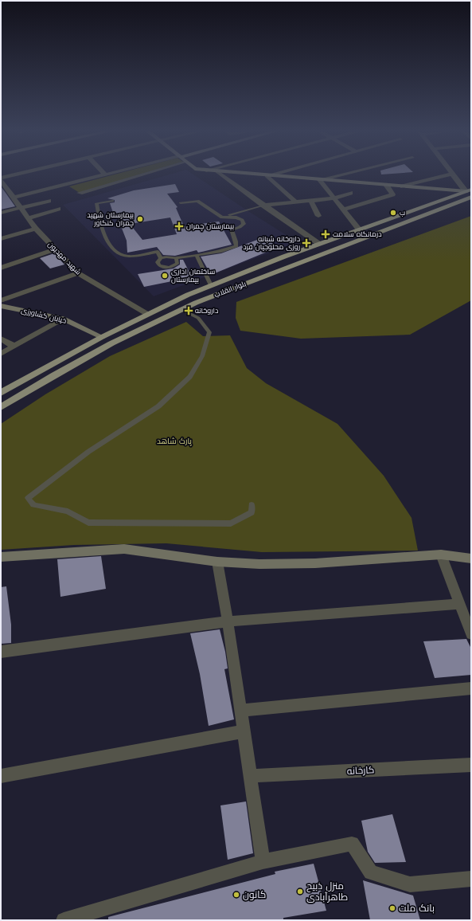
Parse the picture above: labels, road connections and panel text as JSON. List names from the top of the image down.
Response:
{
  "streets": {
    "main road": ["بلوار انقلاب"],
    "street": ["شهید مهدیون", "خیابان کشاورزی", "کارخانه"]
  },
  "crossings": [
    ["شهید مهدیون", "بلوار انقلاب"],
    ["بلوار انقلاب", "خیابان کشاورزی"]
  ],
  "parks": ["پارک شاهد"],
  "places": {
    "other": [
      "ب",
      "بیمارستان شهید چمران کنگاور",
      "ساختمان اداری بیمارستان",
      "منزل ذبیح طاهرآبادی",
      "کانون",
      "بانک ملت"
    ],
    "health": [
      "بیمارستان چمران",
      "درمانگاه سلامت",
      "داروخانه شبانه روزی محلوجیان فرد",
      "داروخانه"
    ]
  }
}
